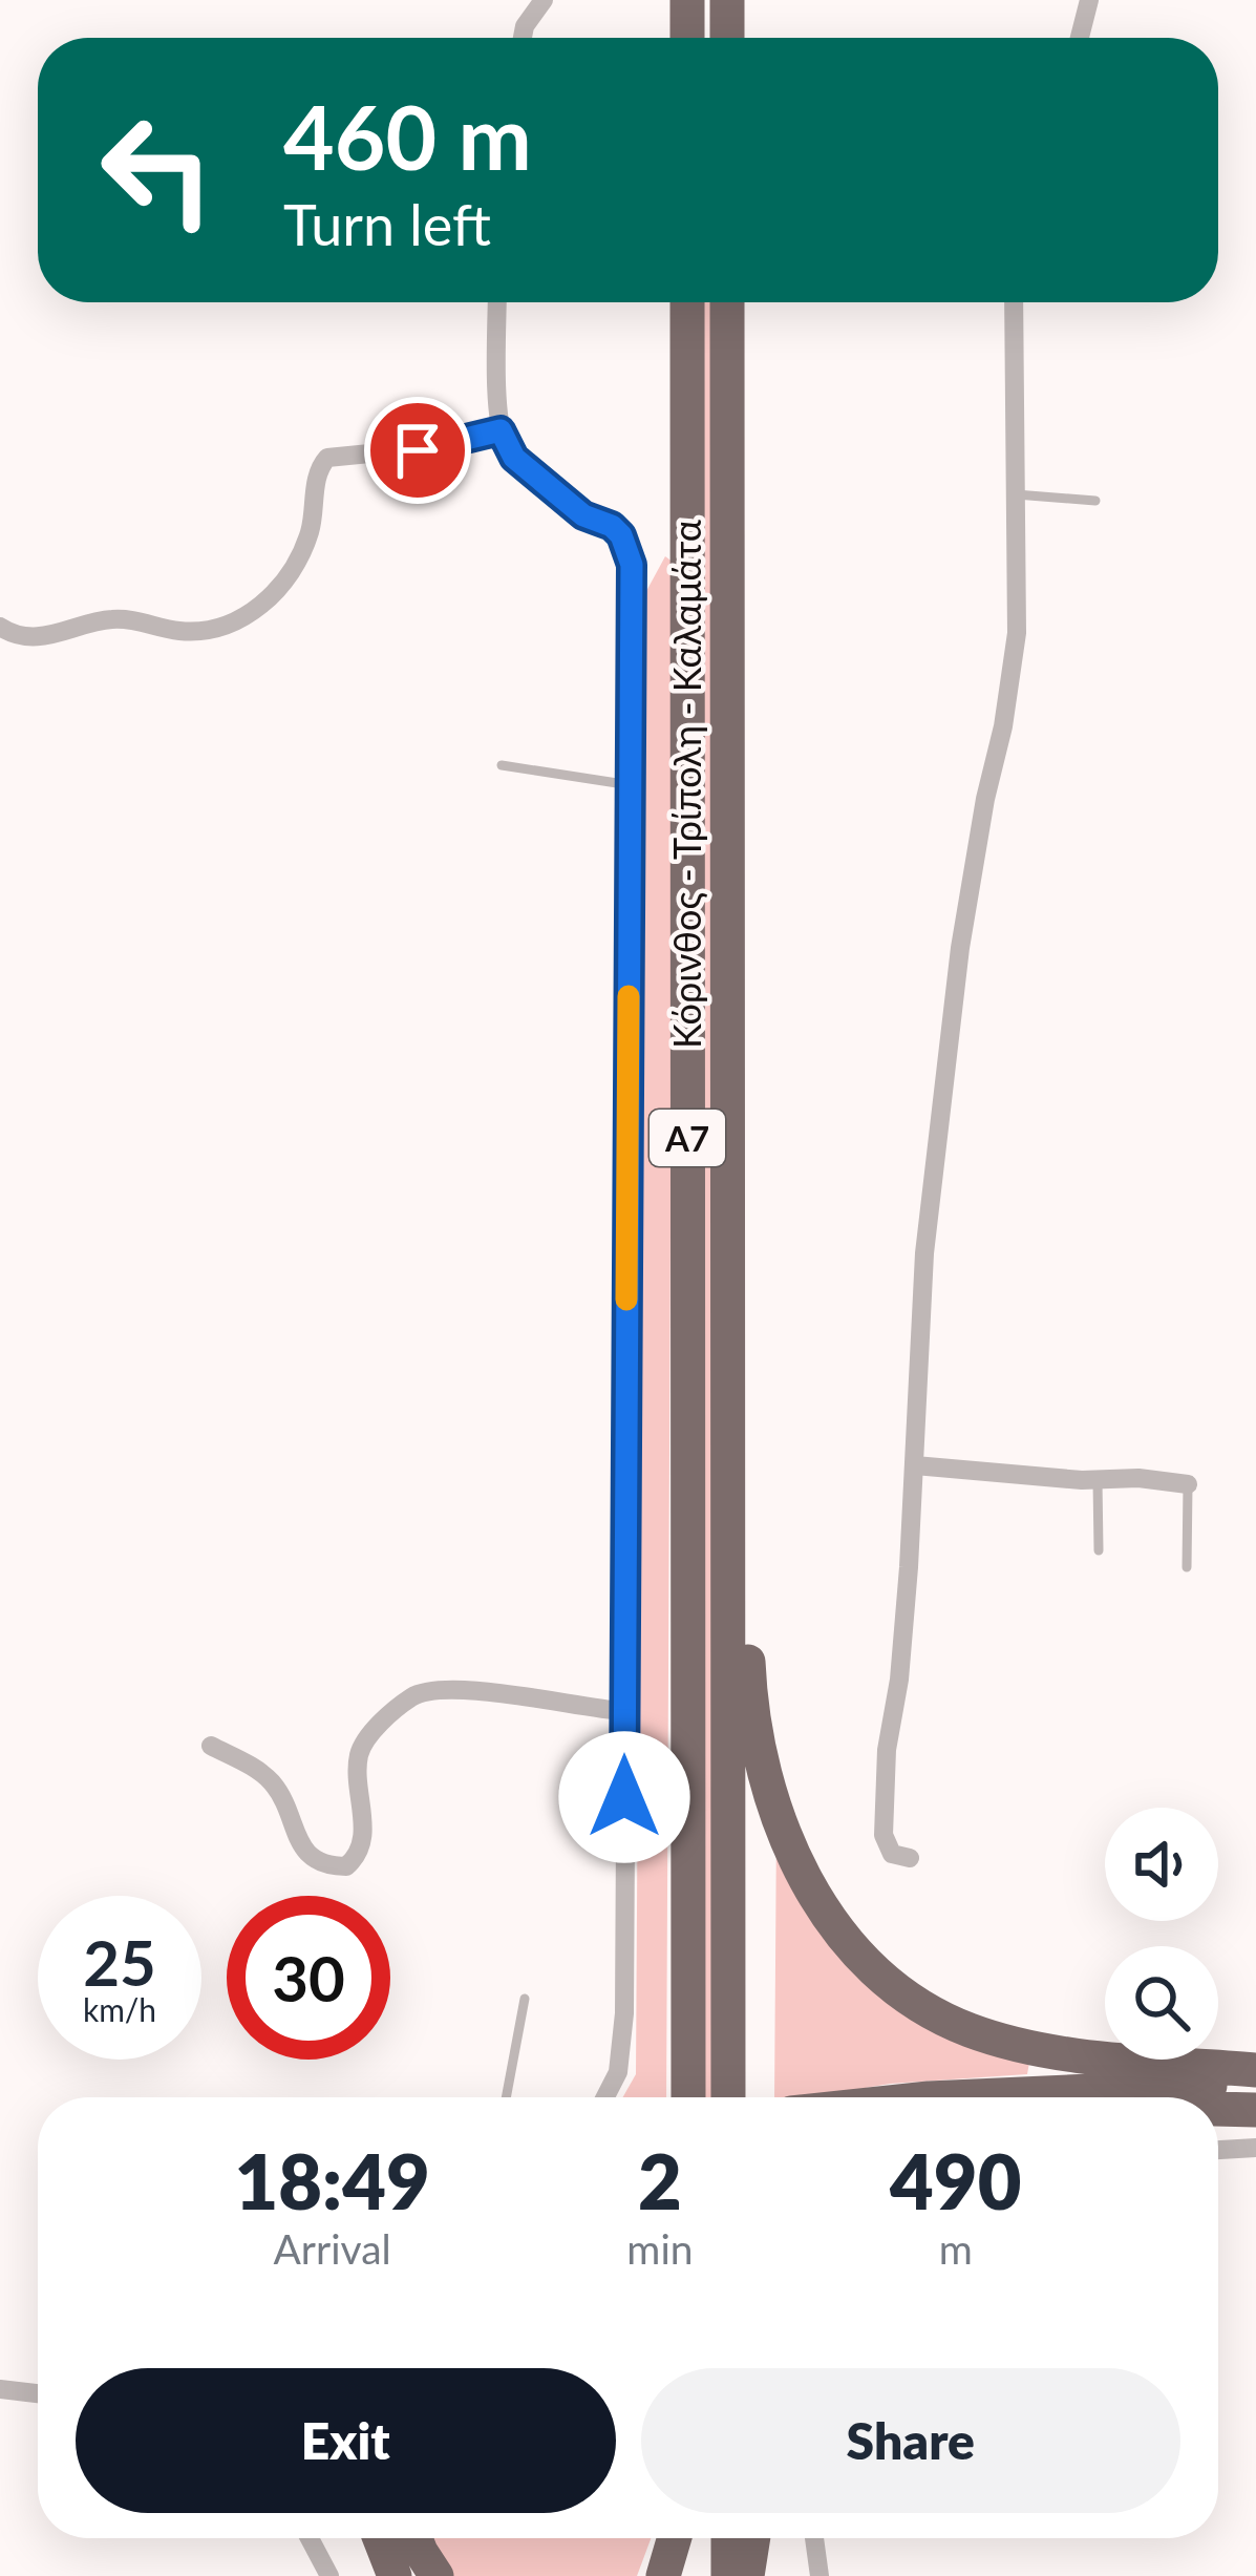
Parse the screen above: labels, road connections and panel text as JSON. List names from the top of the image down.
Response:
{
  "streets": {
    "highway": ["Κόρινθος - Τρίπολη - Καλαμάτα", "Α7"]
  },
  "page": {
    "turn": ["460 m", "Turn left"],
    "speed": "25 km/h",
    "limit": "30",
    "eta": [
      "18:49",
      "Arrival",
      "2",
      "min",
      "490",
      "m"
    ],
    "buttons": ["Exit", "Share"]
  }
}
